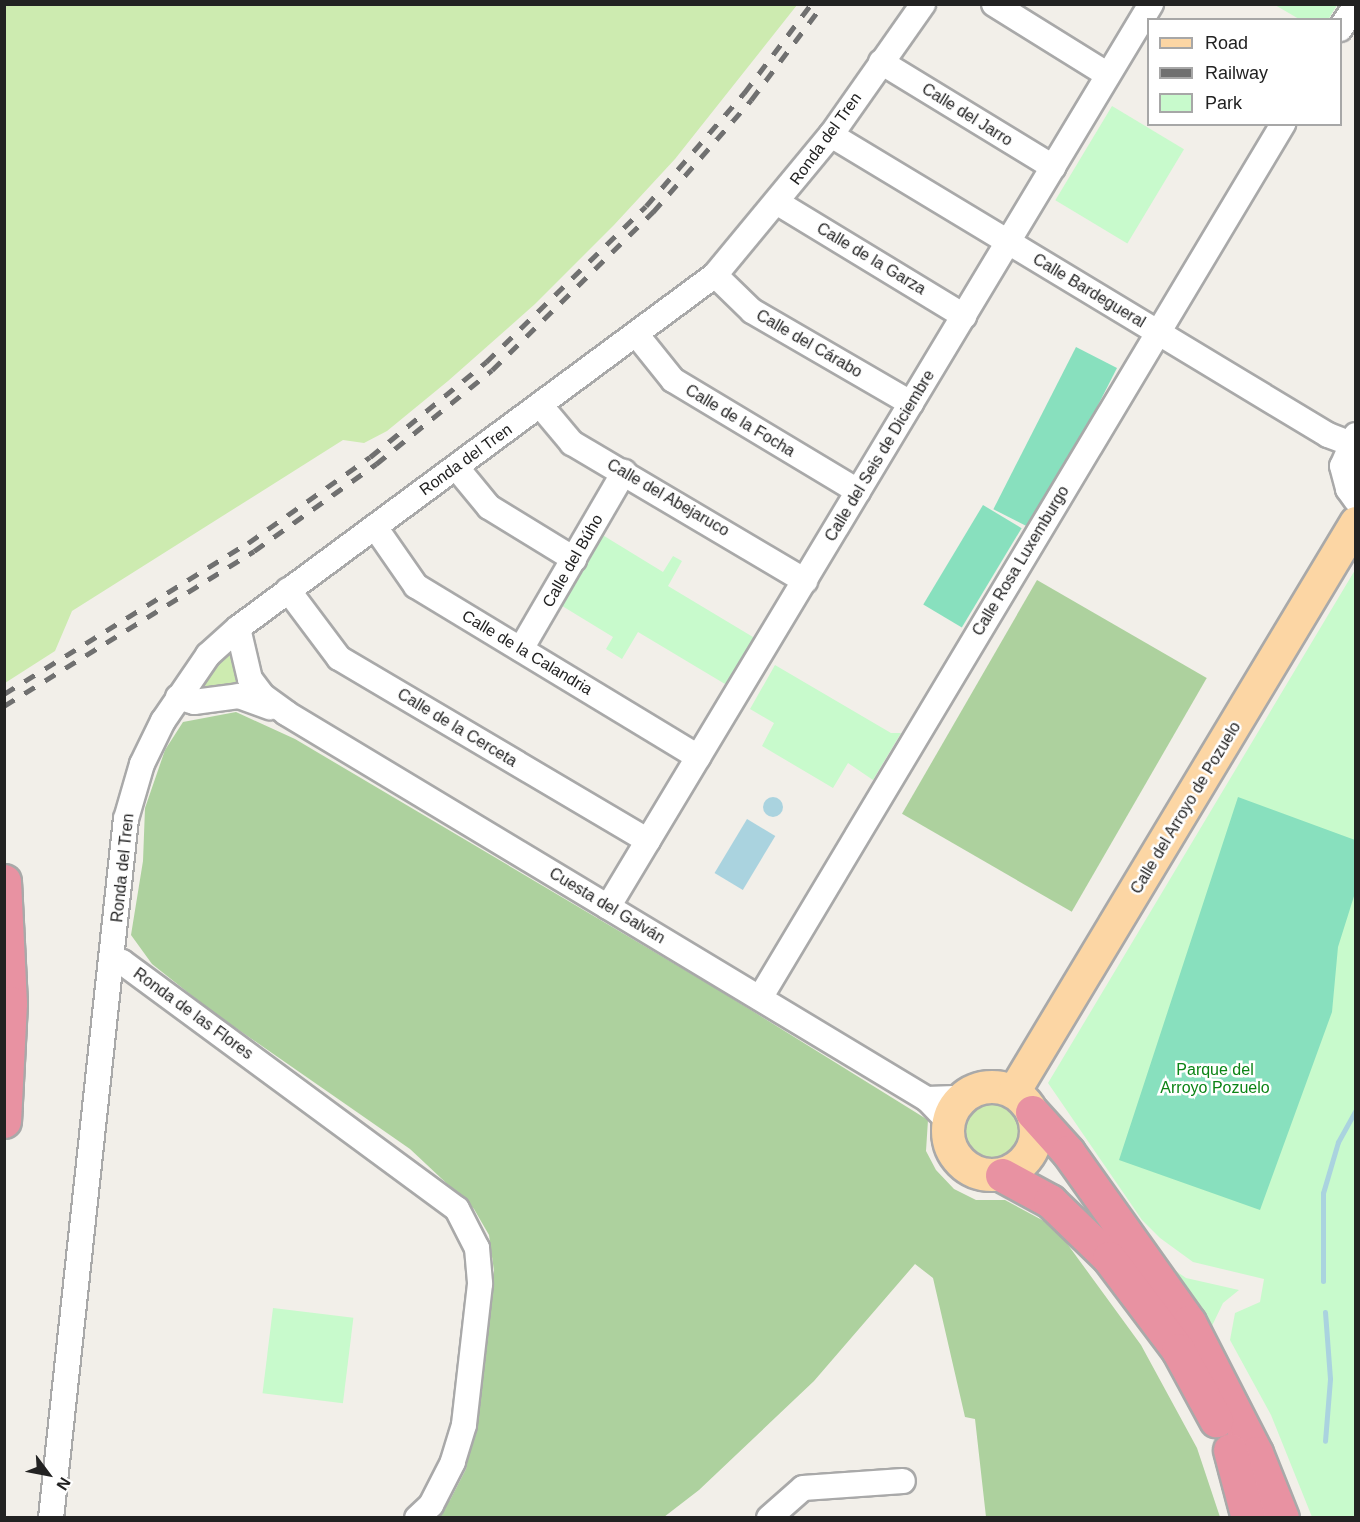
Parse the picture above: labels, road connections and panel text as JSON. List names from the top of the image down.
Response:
{
  "streets": {
    "main road": ["Calle del Arroyo de Pozuelo"],
    "street": [
      "Calle del Jarro",
      "Ronda del Tren",
      "Calle de la Garza",
      "Calle Bardegueral",
      "Calle del Cárabo",
      "Calle de la Focha",
      "Calle del Seis de Diciembre",
      "Calle del Abejaruco",
      "Calle del Búho",
      "Calle Rosa Luxemburgo",
      "Calle de la Calandria",
      "Calle de la Cerceta",
      "Cuesta del Galván",
      "Ronda de las Flores"
    ]
  },
  "crossings": [
    ["Calle del Jarro", "Ronda del Tren"],
    ["Calle del Jarro", "Calle del Seis de Diciembre"],
    ["Ronda del Tren", "Calle de la Garza"],
    ["Ronda del Tren", "Calle Bardegueral"],
    ["Ronda del Tren", "Calle del Cárabo"],
    ["Ronda del Tren", "Calle de la Focha"],
    ["Ronda del Tren", "Calle del Abejaruco"],
    ["Ronda del Tren", "Calle de la Calandria"],
    ["Ronda del Tren", "Calle de la Cerceta"],
    ["Ronda del Tren", "Cuesta del Galván"],
    ["Ronda del Tren", "Ronda de las Flores"],
    ["Calle de la Garza", "Calle del Seis de Diciembre"],
    ["Calle Bardegueral", "Calle del Seis de Diciembre"],
    ["Calle Bardegueral", "Calle Rosa Luxemburgo"],
    ["Calle del Cárabo", "Calle del Seis de Diciembre"],
    ["Calle de la Focha", "Calle del Seis de Diciembre"],
    ["Calle del Seis de Diciembre", "Calle del Abejaruco"],
    ["Calle del Seis de Diciembre", "Calle de la Calandria"],
    ["Calle del Seis de Diciembre", "Calle de la Cerceta"],
    ["Calle del Seis de Diciembre", "Cuesta del Galván"],
    ["Calle del Abejaruco", "Calle del Búho"],
    ["Calle del Búho", "Calle de la Calandria"],
    ["Calle Rosa Luxemburgo", "Cuesta del Galván"],
    ["Calle del Arroyo de Pozuelo", "Cuesta del Galván"]
  ],
  "parks": ["Parque del Arroyo Pozuelo"],
  "legend": ["Road", "Railway", "Park"],
  "north": "bottom right"
}
